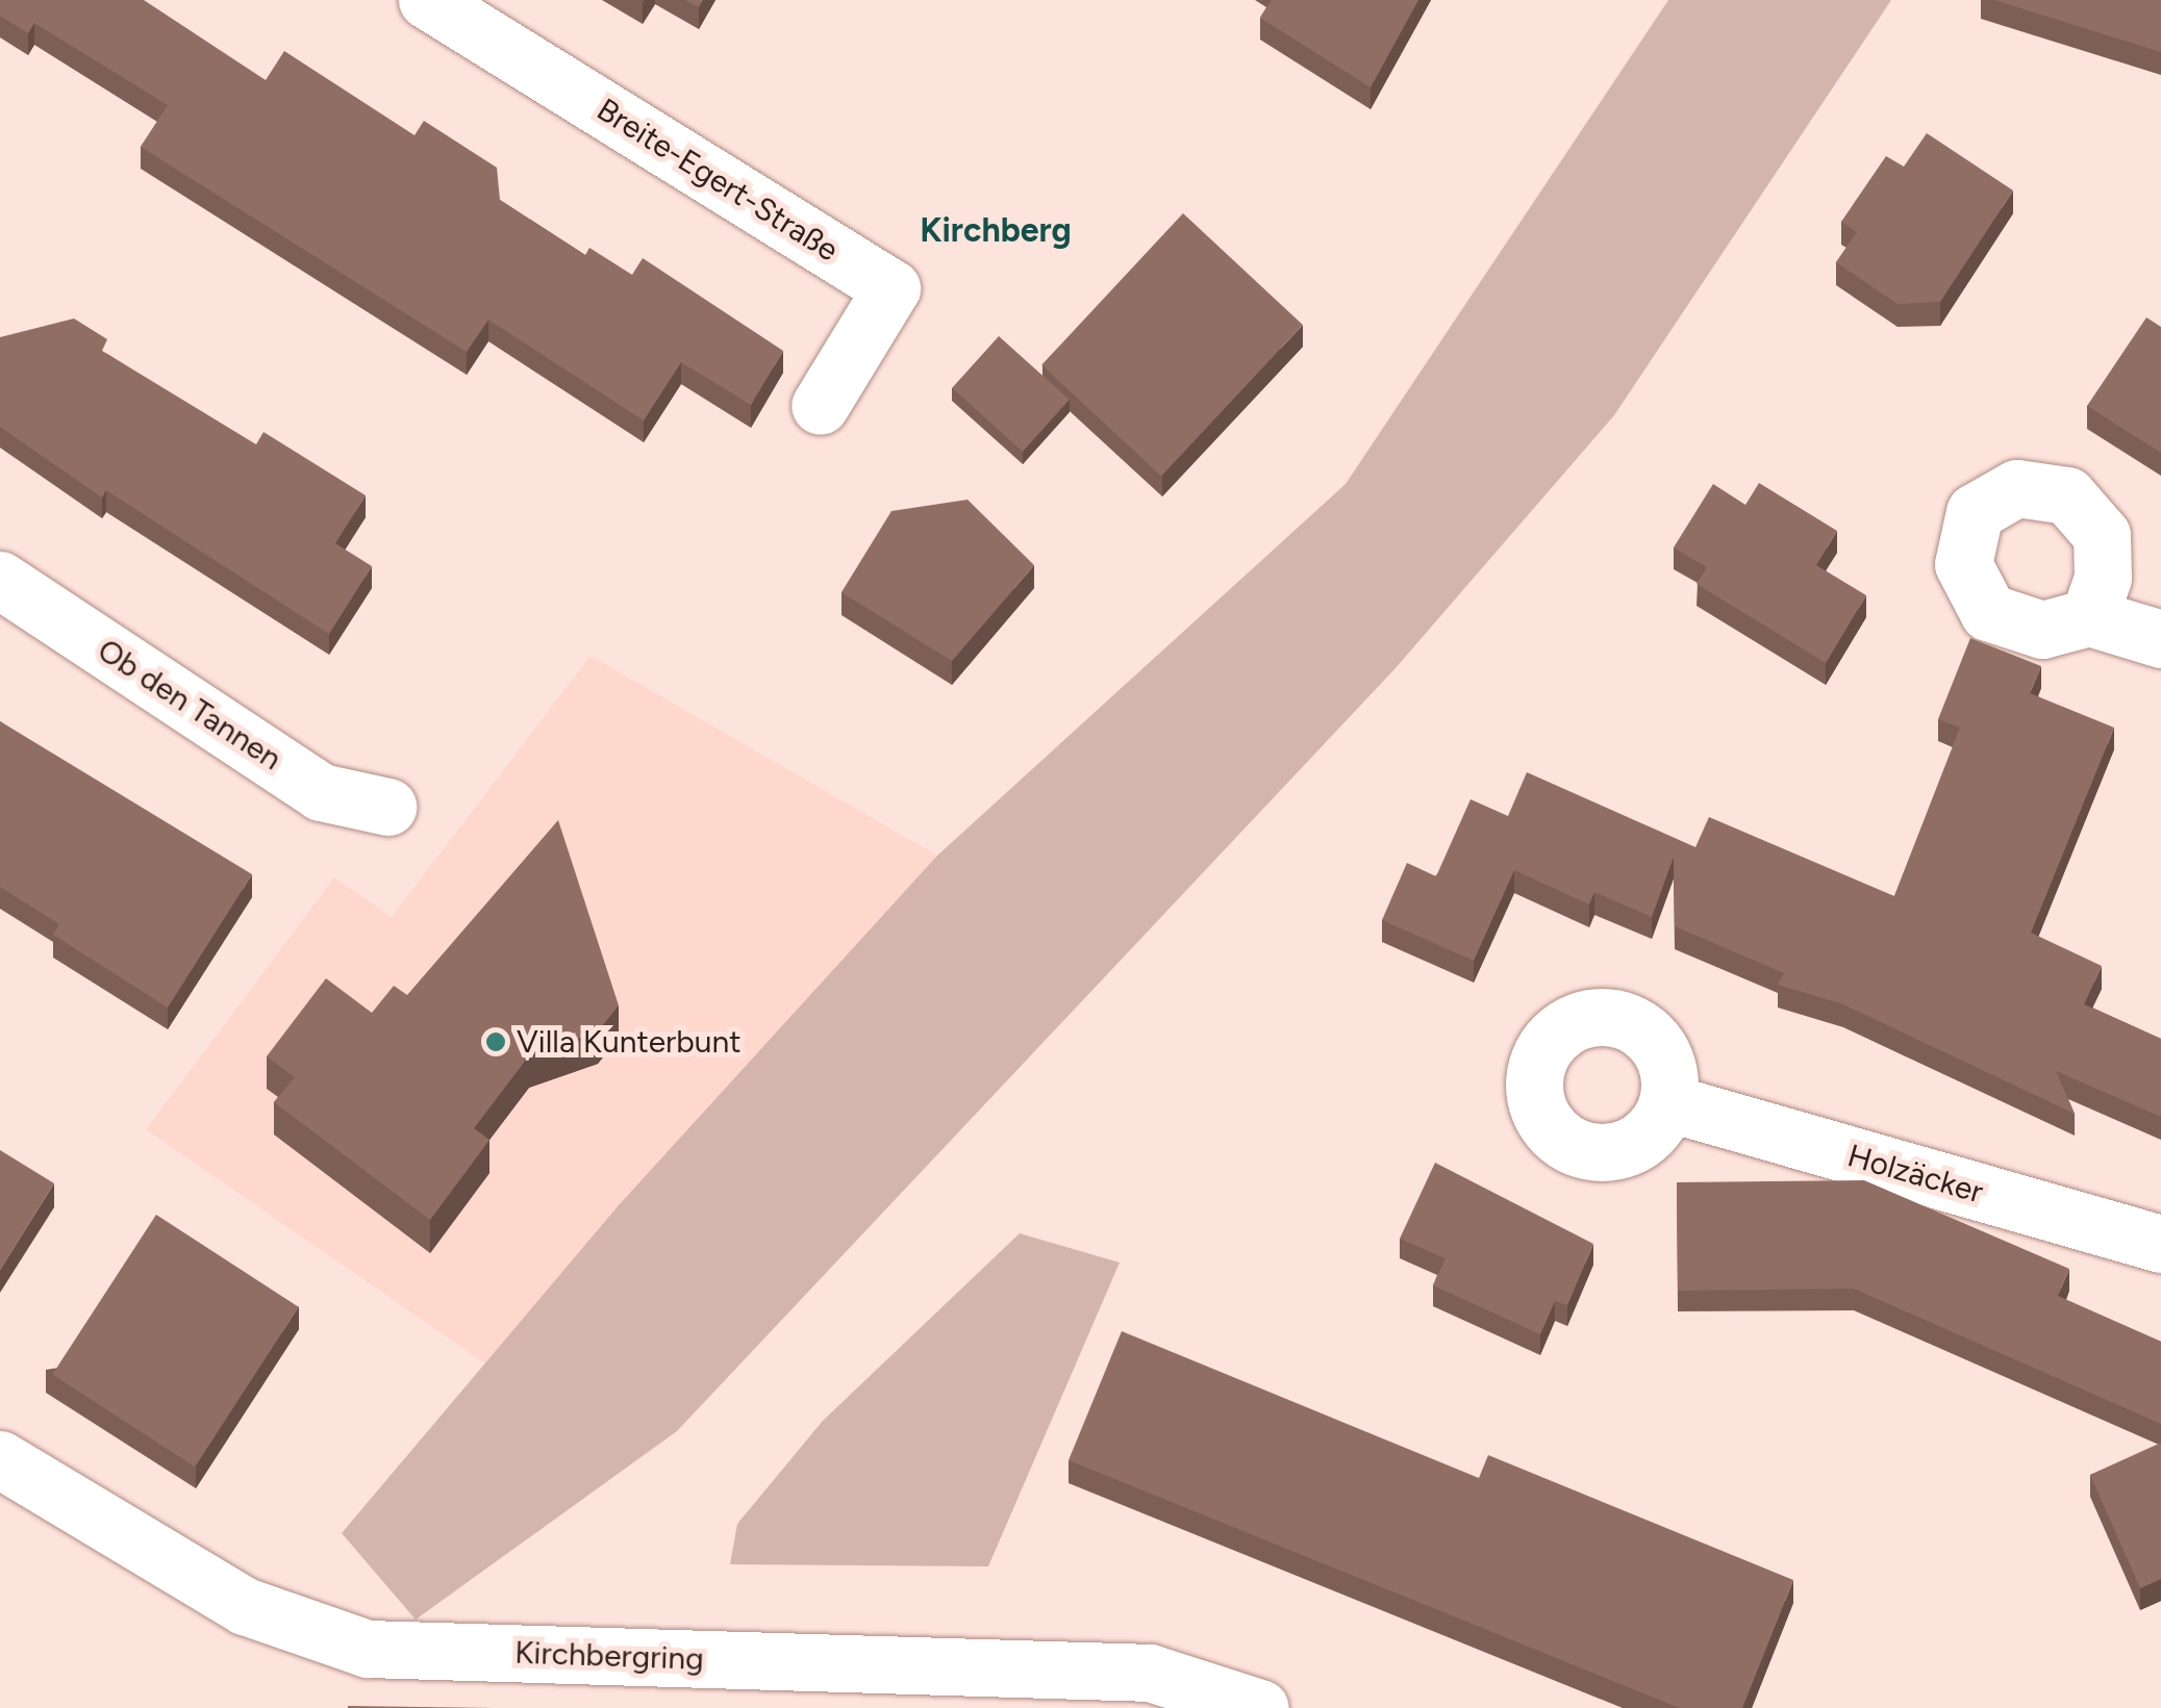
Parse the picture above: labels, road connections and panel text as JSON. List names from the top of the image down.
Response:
{
  "streets": {
    "street": [
      "Breite-Egert-Straße",
      "Ob den Tannen",
      "Holzäcker",
      "Kirchbergring"
    ]
  },
  "districts": ["Kirchberg"],
  "places": ["Villa Kunterbunt"]
}
